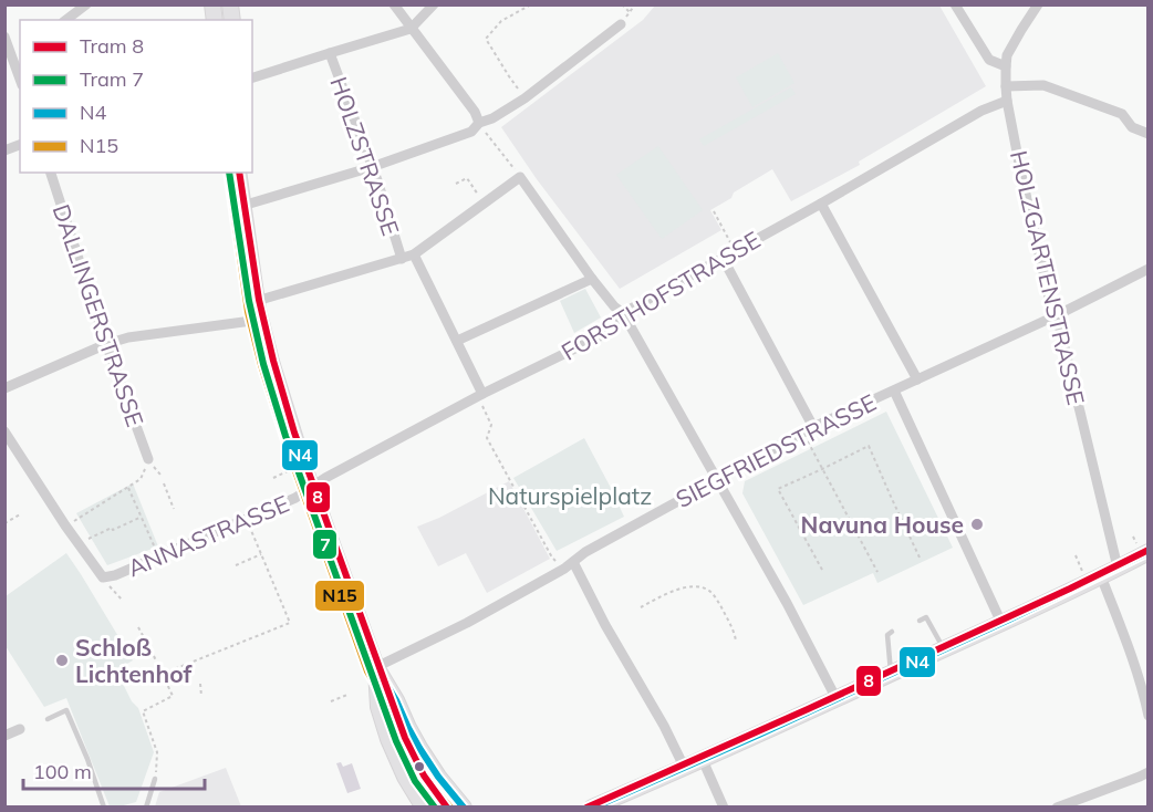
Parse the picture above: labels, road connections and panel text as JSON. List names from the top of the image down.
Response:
{
  "streets": {
    "street": [
      "HOLZSTRASSE",
      "HOLZGARTENSTRASSE",
      "FORSTHOFSTRASSE",
      "DALLINGERSTRASSE",
      "SIEGFRIEDSTRASSE",
      "ANNASTRASSE"
    ]
  },
  "crossings": [
    ["HOLZSTRASSE", "FORSTHOFSTRASSE"],
    ["HOLZGARTENSTRASSE", "FORSTHOFSTRASSE"],
    ["HOLZGARTENSTRASSE", "SIEGFRIEDSTRASSE"],
    ["FORSTHOFSTRASSE", "ANNASTRASSE"]
  ],
  "parks": ["Naturspielplatz"],
  "places": ["Navuna House", "Schloß Lichtenhof"],
  "lines": [
    "tram line 8",
    "tram line 7",
    "transit line N4",
    "transit line N15"
  ],
  "legend": [
    "Tram 8",
    "Tram 7",
    "N4",
    "N15"
  ],
  "scale_bar": "100 m"
}
